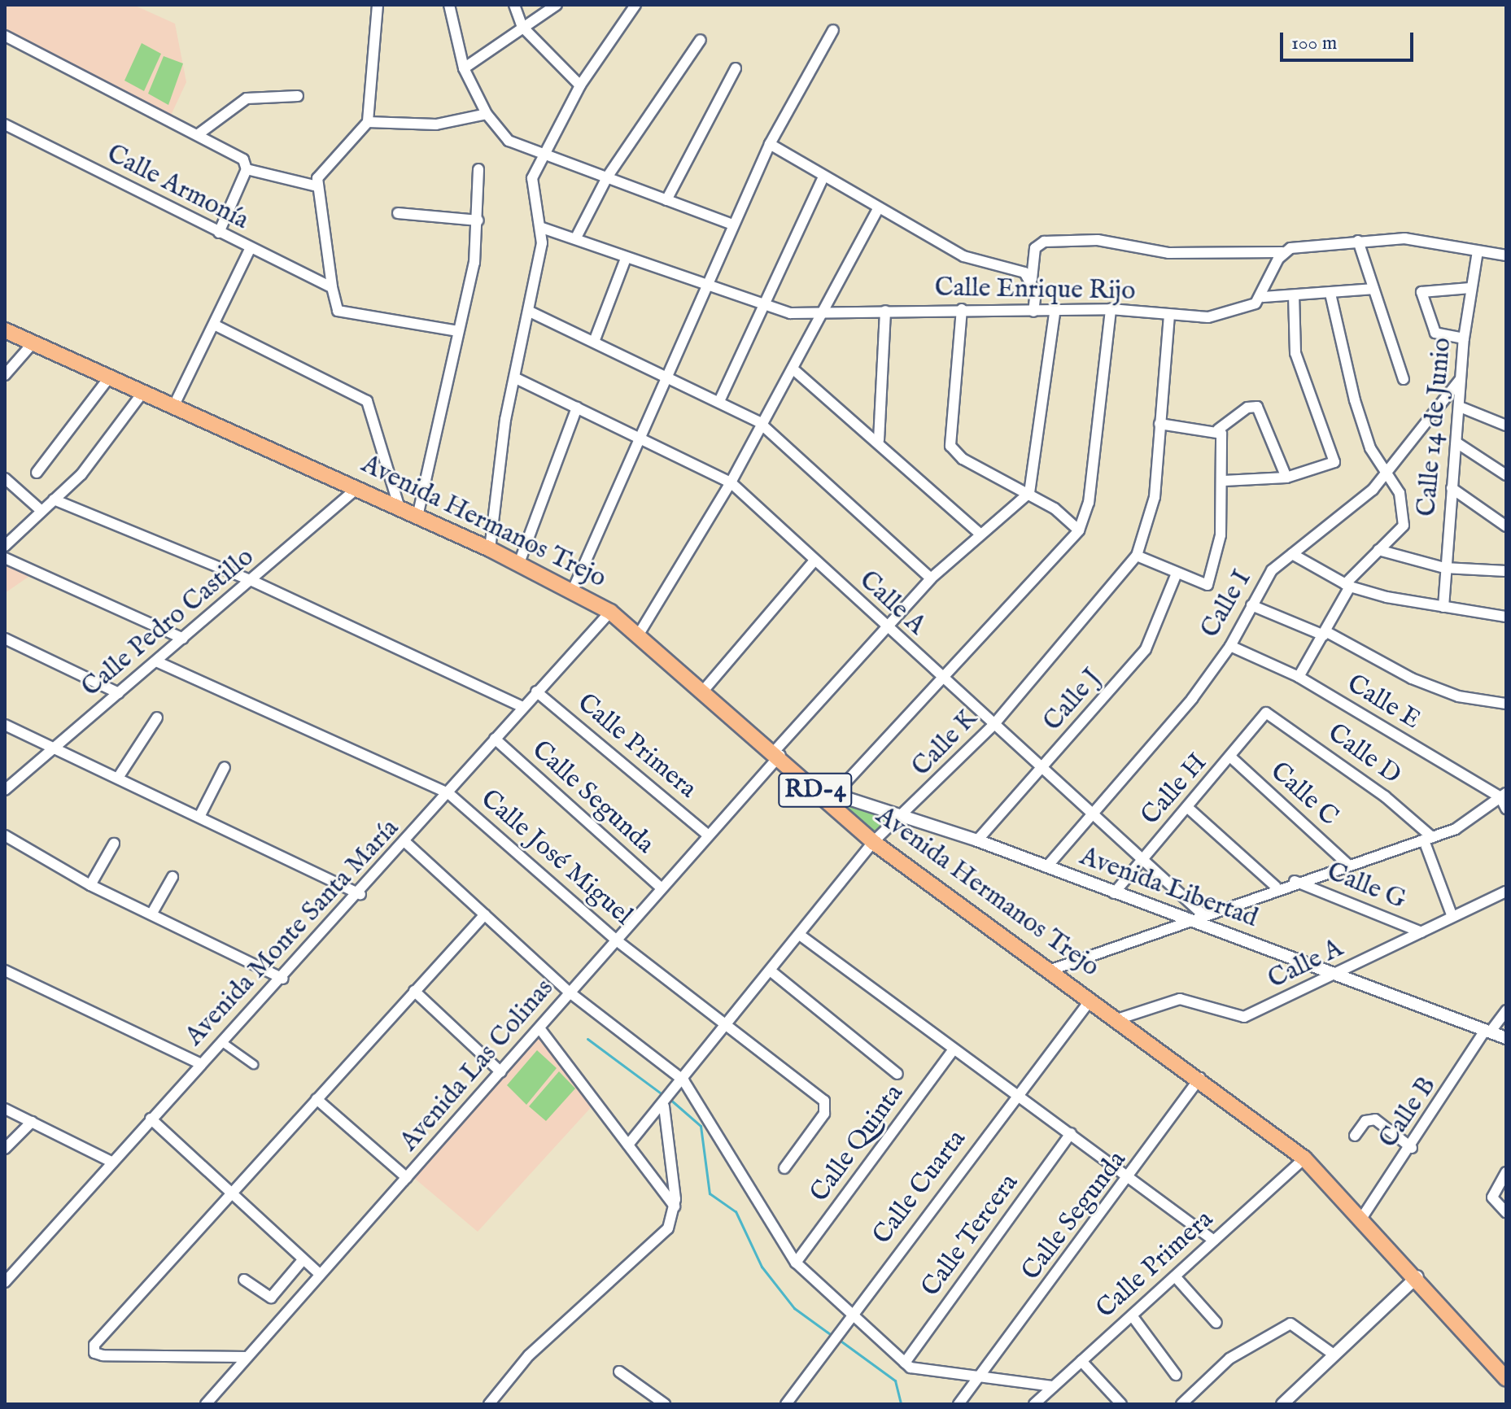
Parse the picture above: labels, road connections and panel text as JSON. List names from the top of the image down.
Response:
{
  "streets": {
    "main road": ["Avenida Hermanos Trejo", "RD-4"],
    "street": [
      "Calle Armonía",
      "Calle Enrique Rijo",
      "Calle 14 de Junio",
      "Calle A",
      "Calle I",
      "Calle Pedro Castillo",
      "Calle J",
      "Calle E",
      "Calle K",
      "Calle Primera",
      "Calle D",
      "Calle H",
      "Calle C",
      "Calle Segunda",
      "Calle José Miguel",
      "Calle G",
      "Avenida Libertad",
      "Avenida Monte Santa María",
      "Avenida Las Colinas",
      "Calle B",
      "Calle Quinta",
      "Calle Cuarta",
      "Calle Tercera"
    ]
  },
  "crossings": [
    ["Calle Enrique Rijo", "Calle K"],
    ["Calle 14 de Junio", "Calle I"],
    ["Avenida Hermanos Trejo", "Calle A"],
    ["Avenida Hermanos Trejo", "Calle Pedro Castillo"],
    ["Avenida Hermanos Trejo", "Calle K"],
    ["Avenida Hermanos Trejo", "Calle Primera"],
    ["Avenida Hermanos Trejo", "Calle Segunda"],
    ["Avenida Hermanos Trejo", "Avenida Libertad"],
    ["Avenida Hermanos Trejo", "Avenida Monte Santa María"],
    ["Avenida Hermanos Trejo", "Avenida Las Colinas"],
    ["Avenida Hermanos Trejo", "Calle B"],
    ["Avenida Hermanos Trejo", "Calle Cuarta"],
    ["Calle A", "Calle I"],
    ["Calle A", "Calle J"],
    ["Calle A", "Calle K"],
    ["Calle A", "Calle H"],
    ["Calle A", "Calle G"],
    ["Calle A", "Avenida Libertad"],
    ["Calle A", "Avenida Las Colinas"],
    ["Calle I", "Calle E"],
    ["Calle I", "Avenida Libertad"],
    ["Calle Pedro Castillo", "Calle José Miguel"],
    ["Calle J", "Avenida Libertad"],
    ["Calle K", "Calle José Miguel"],
    ["Calle K", "Avenida Libertad"],
    ["Calle Primera", "Avenida Monte Santa María"],
    ["Calle Primera", "Avenida Las Colinas"],
    ["Calle D", "Calle H"],
    ["Calle H", "Calle C"],
    ["Calle H", "Avenida Libertad"],
    ["Calle Segunda", "Avenida Monte Santa María"],
    ["Calle Segunda", "Avenida Las Colinas"],
    ["Calle José Miguel", "Avenida Monte Santa María"],
    ["Calle José Miguel", "Avenida Las Colinas"],
    ["Avenida Libertad", "Calle B"]
  ],
  "scale_bar": "100 m"
}
